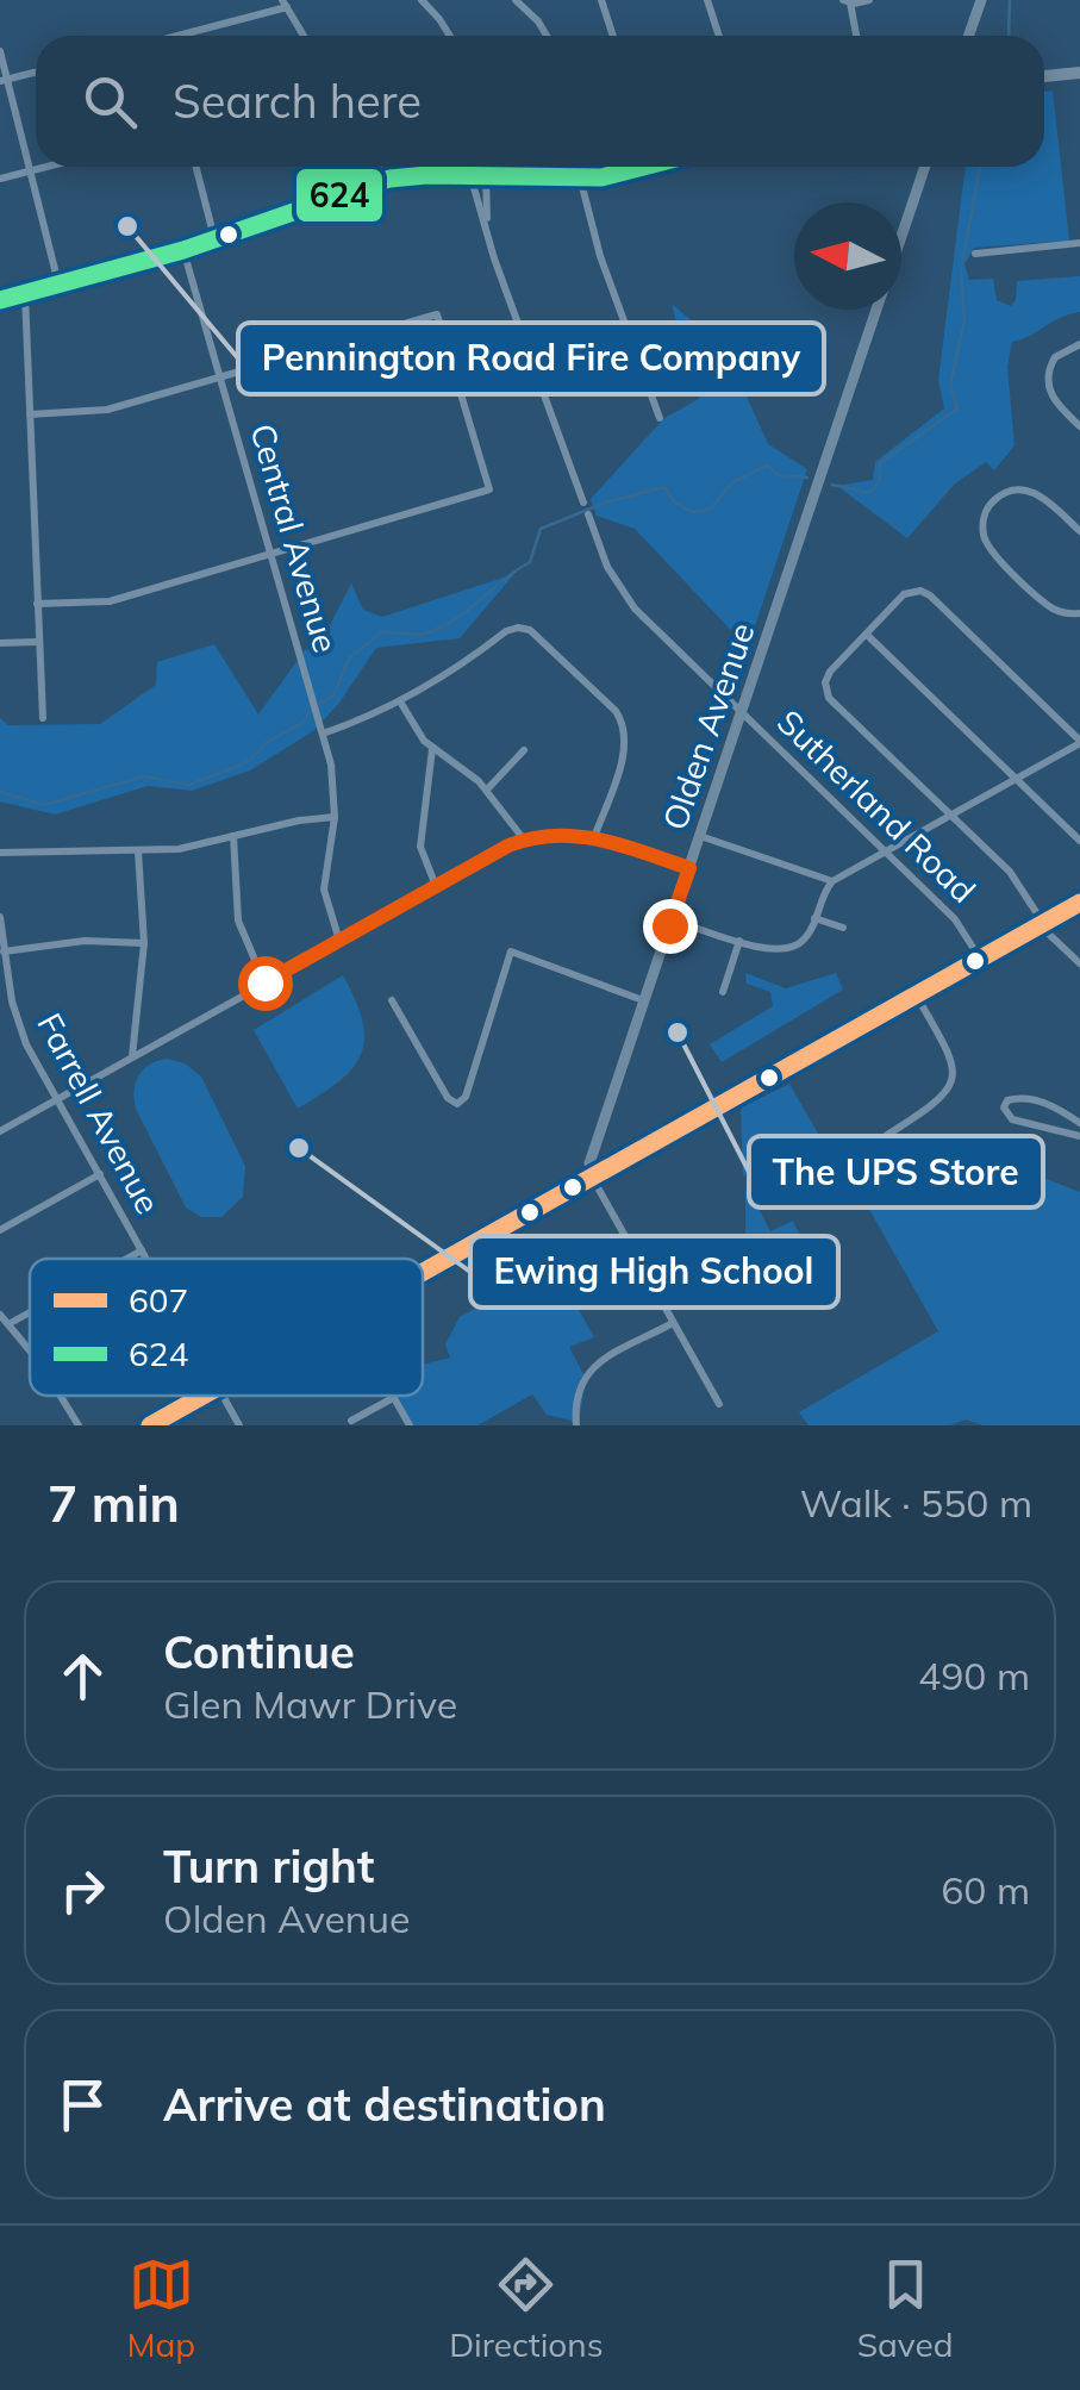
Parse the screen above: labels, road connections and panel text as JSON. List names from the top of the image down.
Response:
{
  "streets": {
    "main road": ["Olden Avenue"],
    "street": ["Central Avenue", "Sutherland Road", "Farrell Avenue"]
  },
  "crossings": [
    ["Olden Avenue", "Sutherland Road"]
  ],
  "places": ["Pennington Road Fire Company", "The UPS Store", "Ewing High School"],
  "lines": ["transit line 624", "transit line 607"],
  "legend": ["607", "624"],
  "north": "left",
  "page": {
    "search": "Search here",
    "heading": ["7 min", "Walk · 550 m"],
    "list": [
      ["Continue", "Glen Mawr Drive", "490 m"],
      ["Turn right", "Olden Avenue", "60 m"],
      "Arrive at destination"
    ],
    "nav": ["Map", "Directions", "Saved"]
  }
}
